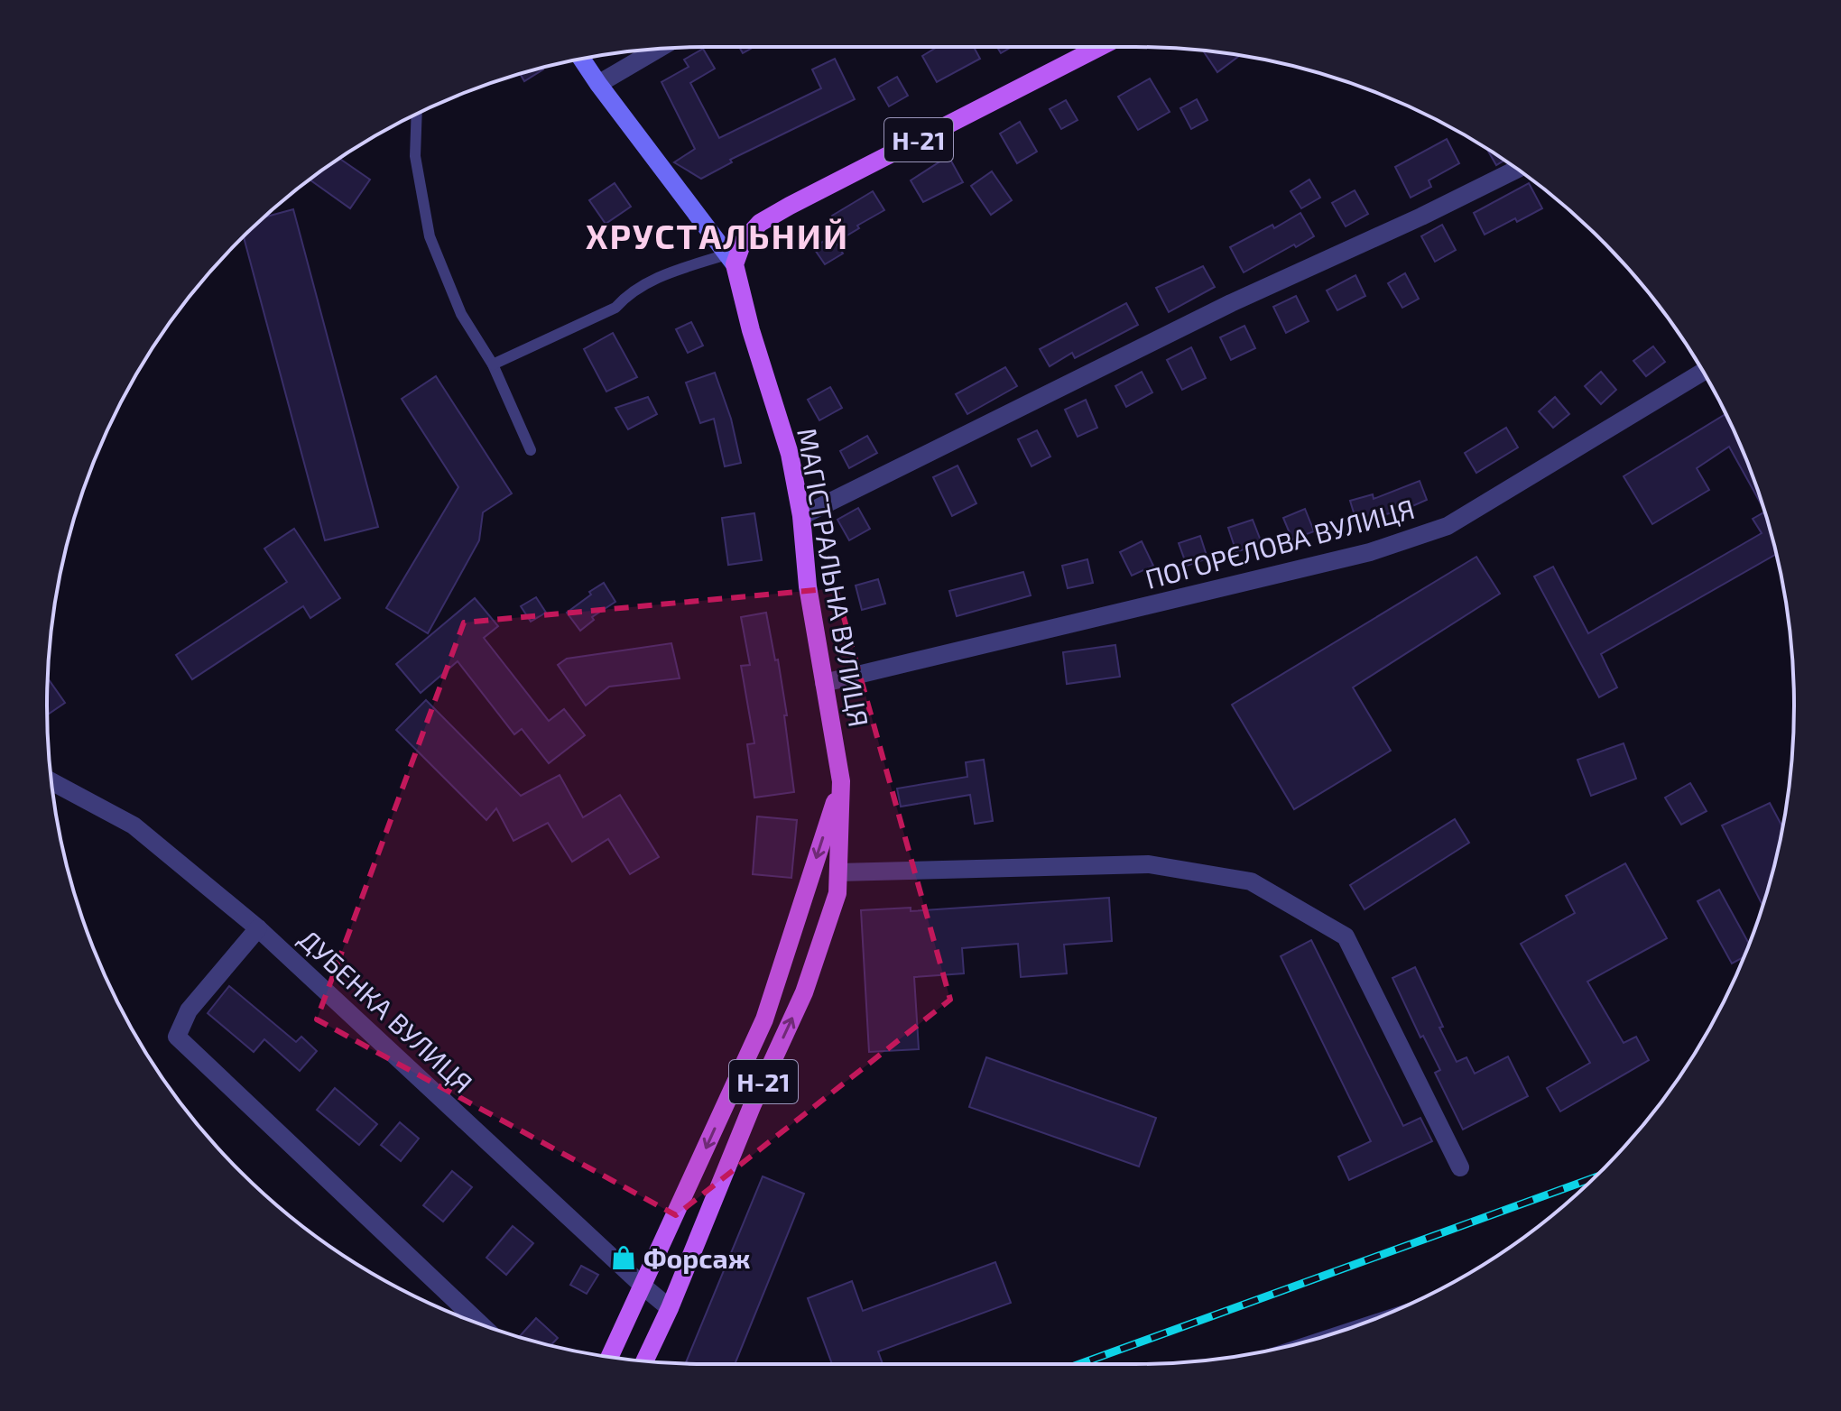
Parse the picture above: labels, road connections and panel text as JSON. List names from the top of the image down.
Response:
{
  "streets": {
    "main road": ["Н-21", "МАГІСТРАЛЬНА ВУЛИЦЯ"],
    "street": ["ПОГОРЄЛОВА ВУЛИЦЯ", "ДУБЕНКА ВУЛИЦЯ"]
  },
  "crossings": [
    ["Н-21", "МАГІСТРАЛЬНА ВУЛИЦЯ"],
    ["ПОГОРЄЛОВА ВУЛИЦЯ", "МАГІСТРАЛЬНА ВУЛИЦЯ"],
    ["МАГІСТРАЛЬНА ВУЛИЦЯ", "ДУБЕНКА ВУЛИЦЯ"]
  ],
  "districts": ["ХРУСТАЛЬНИЙ"],
  "places": {
    "shop": ["Форсаж"]
  }
}
